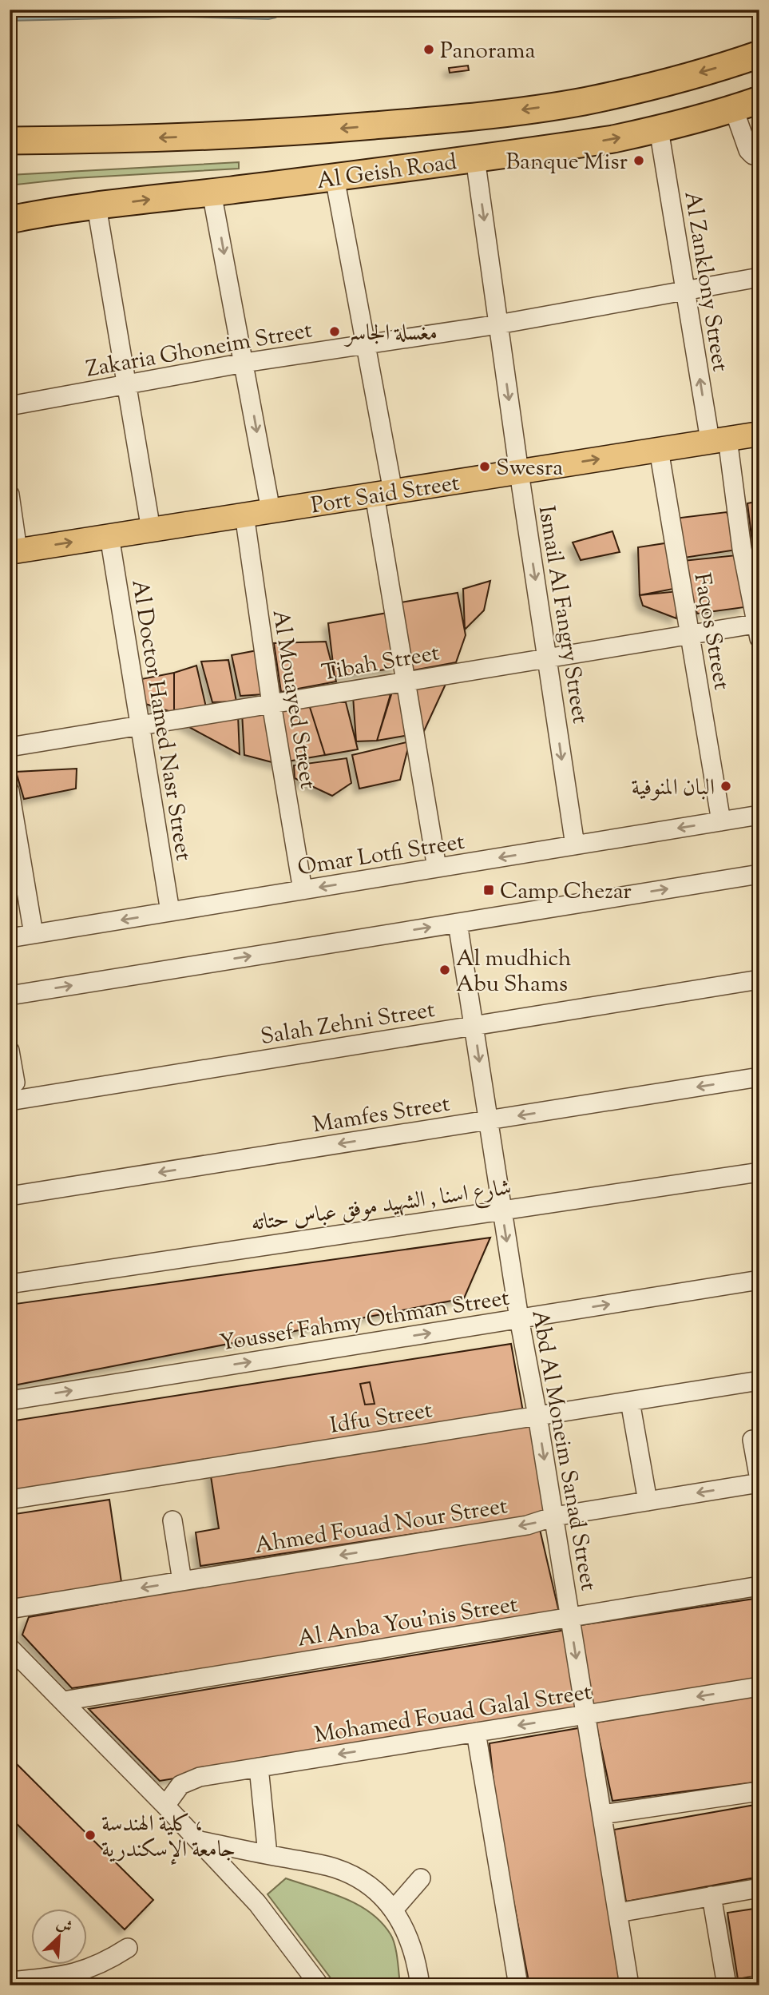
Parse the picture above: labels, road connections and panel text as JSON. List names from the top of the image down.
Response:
{
  "streets": {
    "highway": ["Al Geish Road"],
    "main road": ["Port Said Street"],
    "street": [
      "Al Zanklony Street",
      "Zakaria Ghoneim Street",
      "Ismail Al Fangry Street",
      "Faqos Street",
      "Tibah Street",
      "Al Mouayed Street",
      "Al Doctor Hamed Nasr Street",
      "Omar Lotfi Street",
      "Salah Zehni Street",
      "Mamfes Street",
      "شارع اسنا , الشهيد موفق عباس حتاته",
      "Youssef Fahmy Othman Street",
      "Idfu Street",
      "Abd Al Moneim Sanad Street",
      "Ahmed Fouad Nour Street",
      "Al Anba You'nis Street",
      "Mohamed Fouad Galal Street"
    ]
  },
  "crossings": [
    ["Al Geish Road", "Al Zanklony Street"],
    ["Al Geish Road", "Ismail Al Fangry Street"],
    ["Al Zanklony Street", "Zakaria Ghoneim Street"],
    ["Al Zanklony Street", "Port Said Street"],
    ["Al Zanklony Street", "Tibah Street"],
    ["Zakaria Ghoneim Street", "Ismail Al Fangry Street"],
    ["Port Said Street", "Ismail Al Fangry Street"],
    ["Port Said Street", "Faqos Street"],
    ["Port Said Street", "Al Mouayed Street"],
    ["Port Said Street", "Al Doctor Hamed Nasr Street"],
    ["Ismail Al Fangry Street", "Tibah Street"],
    ["Ismail Al Fangry Street", "Omar Lotfi Street"],
    ["Faqos Street", "Tibah Street"],
    ["Faqos Street", "Omar Lotfi Street"],
    ["Tibah Street", "Al Mouayed Street"],
    ["Tibah Street", "Al Doctor Hamed Nasr Street"],
    ["Al Mouayed Street", "Omar Lotfi Street"],
    ["Al Doctor Hamed Nasr Street", "Omar Lotfi Street"],
    ["Salah Zehni Street", "Abd Al Moneim Sanad Street"],
    ["Mamfes Street", "Abd Al Moneim Sanad Street"],
    ["شارع اسنا , الشهيد موفق عباس حتاته", "Abd Al Moneim Sanad Street"],
    ["Youssef Fahmy Othman Street", "Abd Al Moneim Sanad Street"],
    ["Idfu Street", "Abd Al Moneim Sanad Street"],
    ["Abd Al Moneim Sanad Street", "Ahmed Fouad Nour Street"],
    ["Abd Al Moneim Sanad Street", "Al Anba You'nis Street"],
    ["Abd Al Moneim Sanad Street", "Mohamed Fouad Galal Street"]
  ],
  "one_way": [
    "Mamfes Street",
    "Youssef Fahmy Othman Street",
    "Abd Al Moneim Sanad Street",
    "Ahmed Fouad Nour Street"
  ],
  "places": {
    "other": [
      "Panorama",
      "Banque Misr",
      "مغسلة الجاسر",
      "Swesra",
      "البان المنوفية",
      "Al mudhich Abu Shams",
      "كلية الهندسة ، جامعة الإسكندرية"
    ],
    "transit": ["Camp Chezar"]
  },
  "north": "top right"
}
